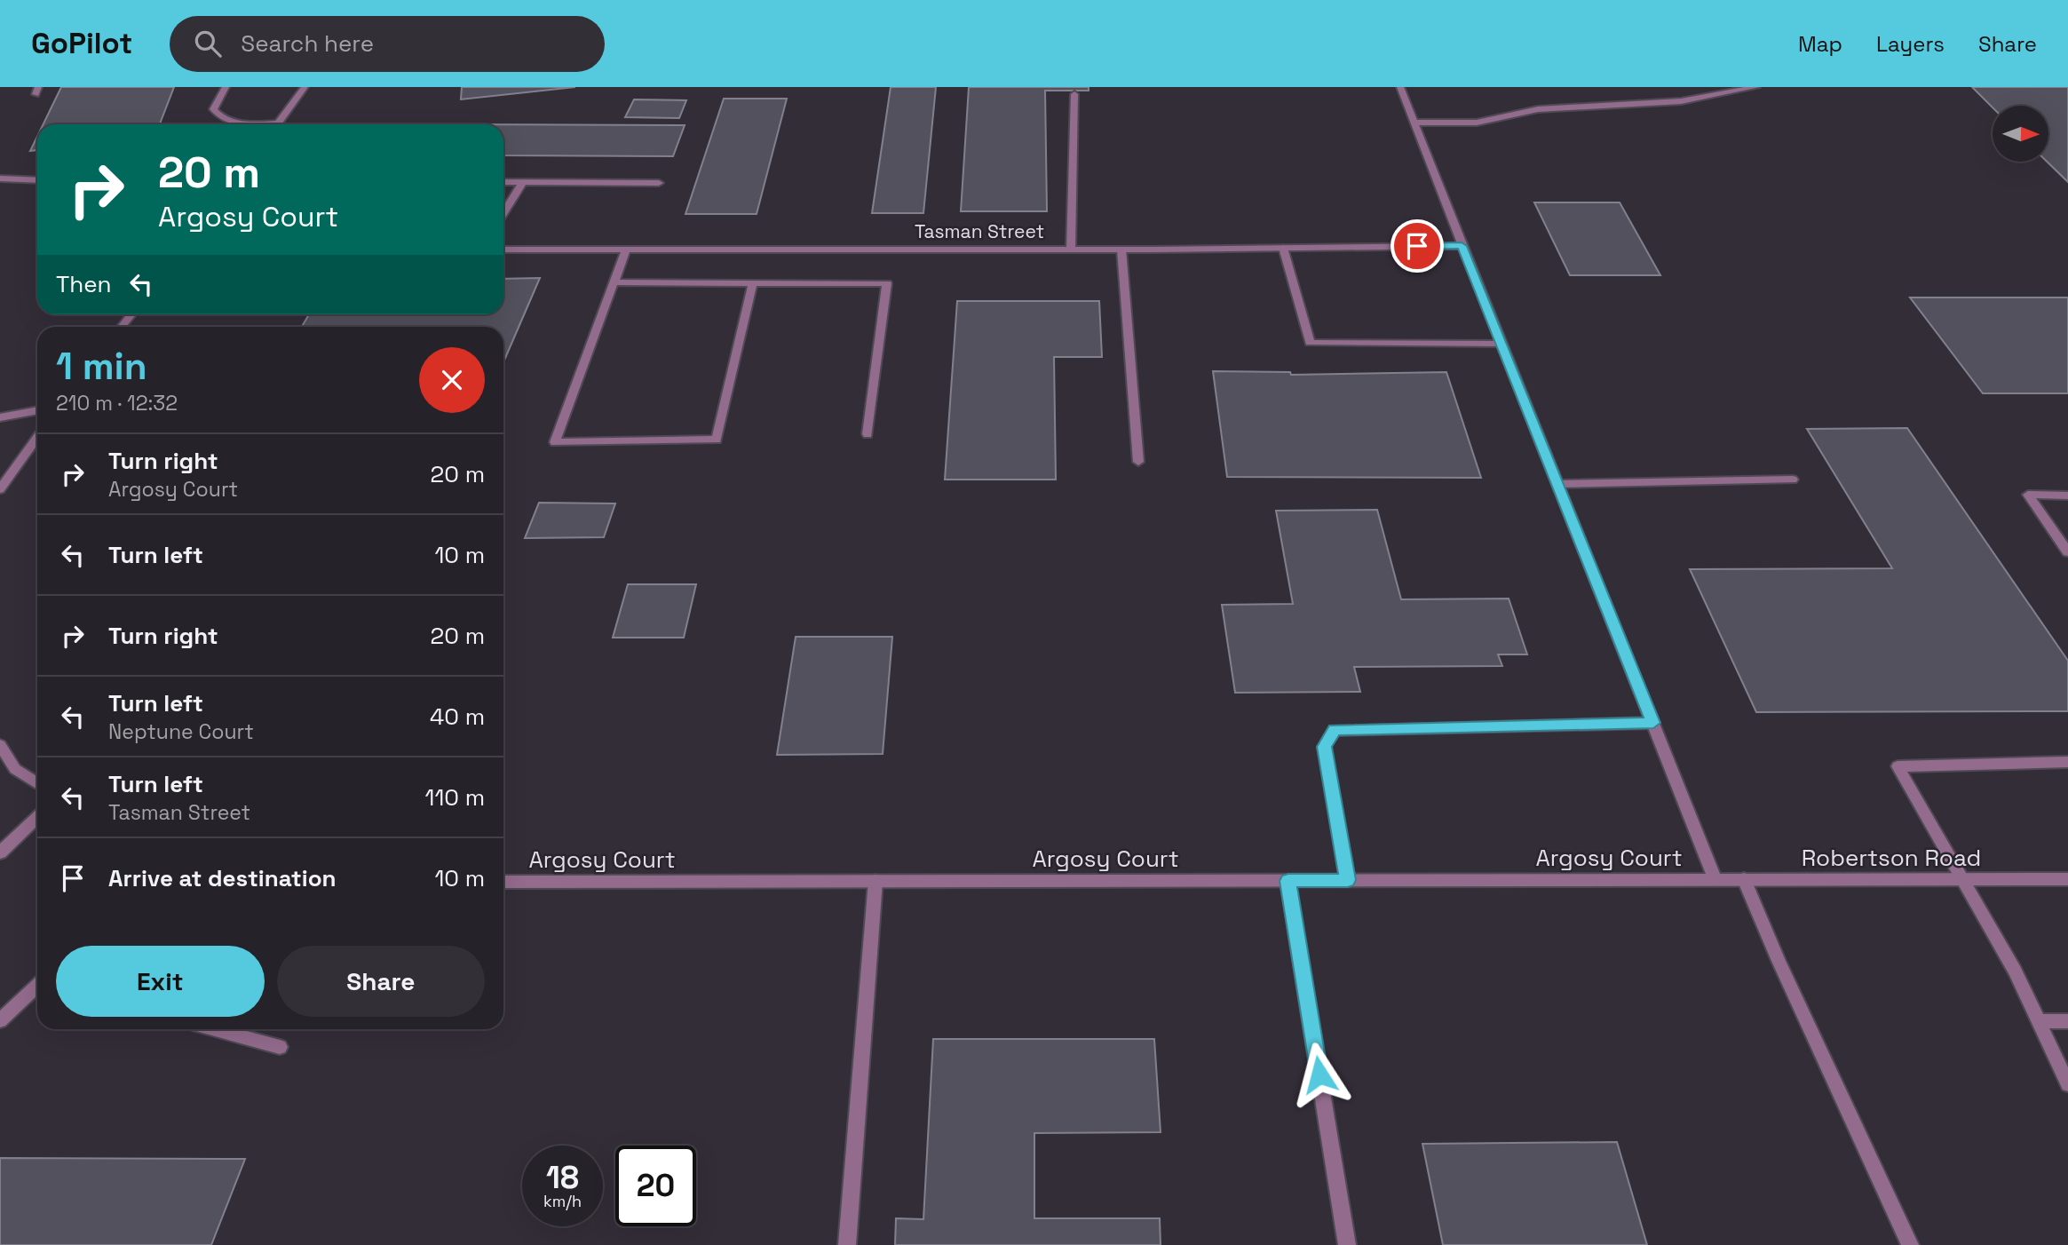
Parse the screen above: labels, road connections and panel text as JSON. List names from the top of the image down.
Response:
{
  "streets": {
    "street": ["Tasman Street", "Argosy Court", "Robertson Road"]
  },
  "crossings": [
    ["Argosy Court", "Robertson Road"]
  ],
  "north": "right",
  "page": {
    "header": "GoPilot",
    "search": "Search here",
    "nav": ["Map", "Layers", "Share"],
    "turn": ["20 m", "Argosy Court"],
    "then": "Then",
    "heading": ["1 min", "210 m · 12:32"],
    "list": [
      {
        "name": "Turn right",
        "note": "Argosy Court",
        "value": "20 m"
      },
      {
        "name": "Turn left",
        "value": "10 m"
      },
      {
        "name": "Turn right",
        "value": "20 m"
      },
      {
        "name": "Turn left",
        "note": "Neptune Court",
        "value": "40 m"
      },
      {
        "name": "Turn left",
        "note": "Tasman Street",
        "value": "110 m"
      },
      {
        "name": "Arrive at destination",
        "value": "10 m"
      }
    ],
    "buttons": ["Exit", "Share"],
    "speed": "18 km/h",
    "limit": "20"
  }
}
